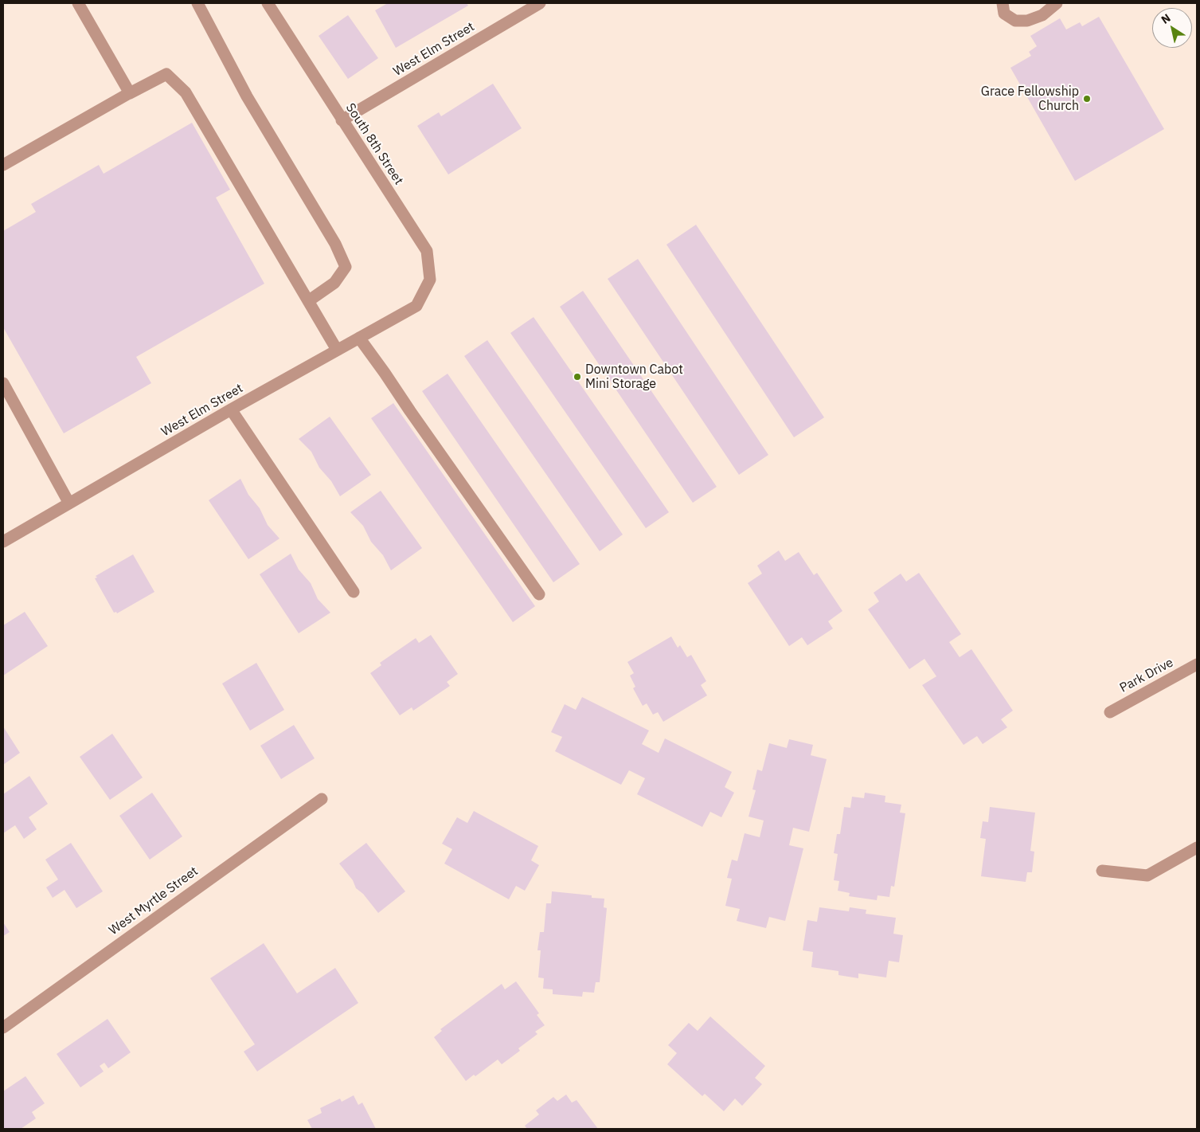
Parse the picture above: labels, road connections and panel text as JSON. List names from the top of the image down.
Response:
{
  "streets": {
    "street": [
      "West Elm Street",
      "South 8th Street",
      "Park Drive",
      "West Myrtle Street"
    ]
  },
  "crossings": [
    ["West Elm Street", "South 8th Street"]
  ],
  "places": ["Grace Fellowship Church", "Downtown Cabot Mini Storage"],
  "north": "top left"
}
